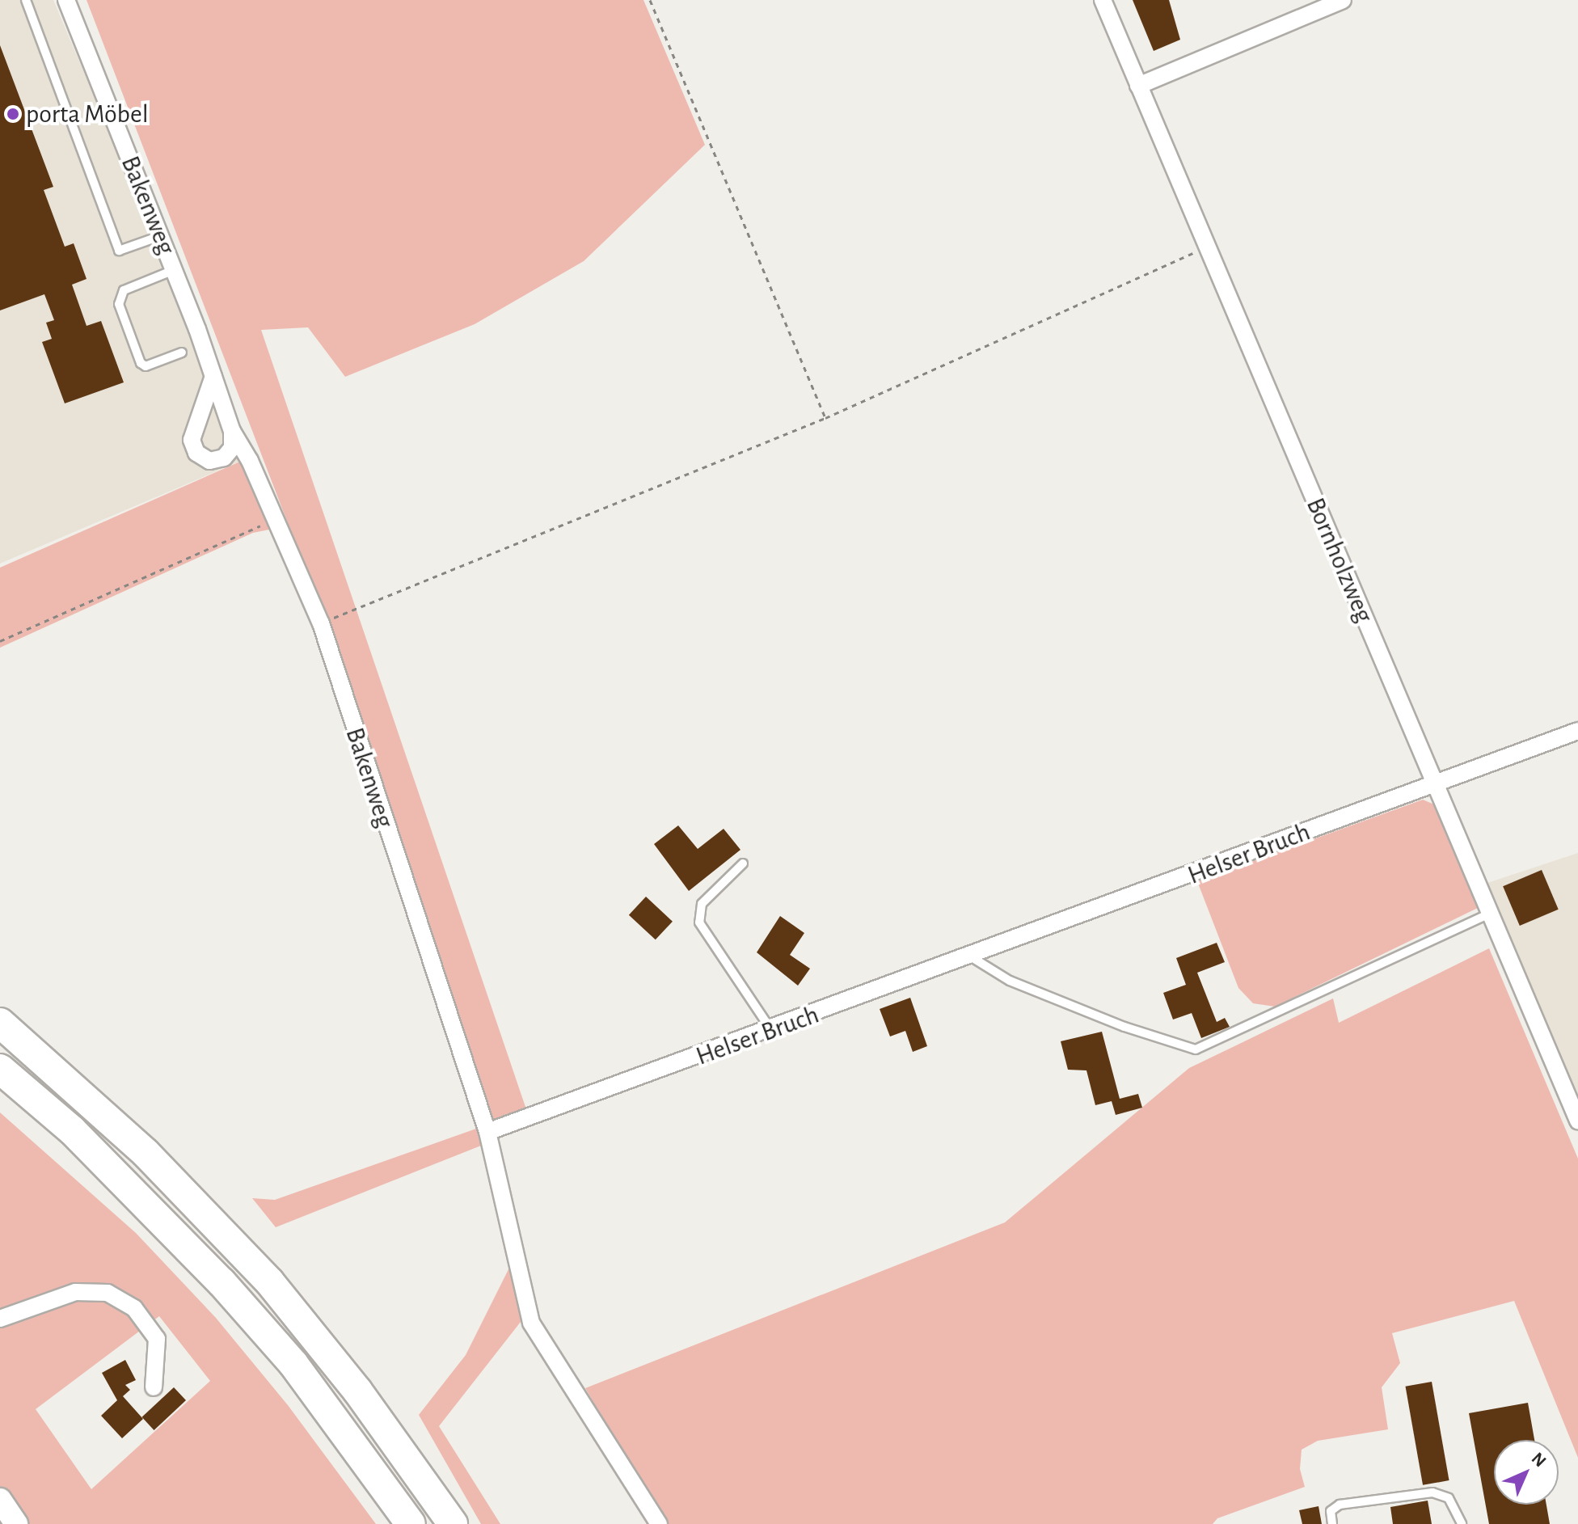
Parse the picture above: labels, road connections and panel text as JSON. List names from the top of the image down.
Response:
{
  "streets": {
    "street": ["Bakenweg", "Bornholzweg", "Helser Bruch"]
  },
  "crossings": [
    ["Bakenweg", "Helser Bruch"],
    ["Bornholzweg", "Helser Bruch"]
  ],
  "places": ["porta Möbel"],
  "north": "top right"
}
